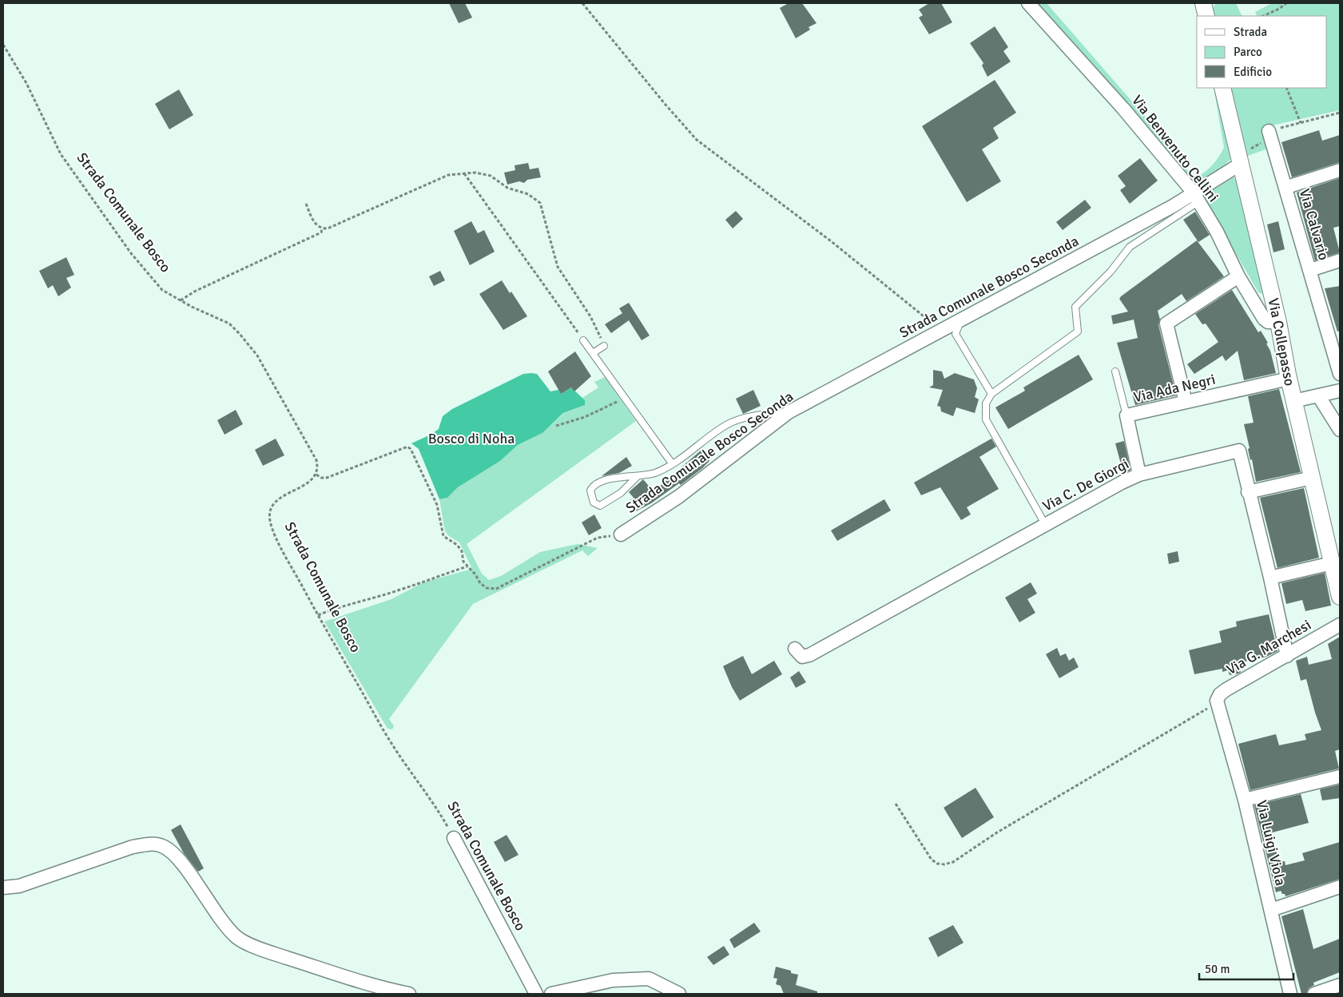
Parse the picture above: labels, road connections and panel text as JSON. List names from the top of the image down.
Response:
{
  "streets": {
    "street": [
      "Via Benvenuto Cellini",
      "Strada Comunale Bosco",
      "Via Calvario",
      "Strada Comunale Bosco Seconda",
      "Via Collepasso",
      "Via Ada Negri",
      "Via C. De Giorgi",
      "Via G. Marchesi",
      "Via Luigi Viola"
    ]
  },
  "crossings": [
    ["Via Benvenuto Cellini", "Strada Comunale Bosco Seconda"],
    ["Via Benvenuto Cellini", "Via Collepasso"],
    ["Strada Comunale Bosco", "Strada Comunale Bosco Seconda"],
    ["Strada Comunale Bosco Seconda", "Via Collepasso"],
    ["Via Collepasso", "Via Ada Negri"],
    ["Via Ada Negri", "Via C. De Giorgi"],
    ["Via C. De Giorgi", "Via G. Marchesi"],
    ["Via G. Marchesi", "Via Luigi Viola"]
  ],
  "parks": ["Bosco di Noha"],
  "legend": ["Strada", "Parco", "Edificio"],
  "scale_bar": "50 m"
}
